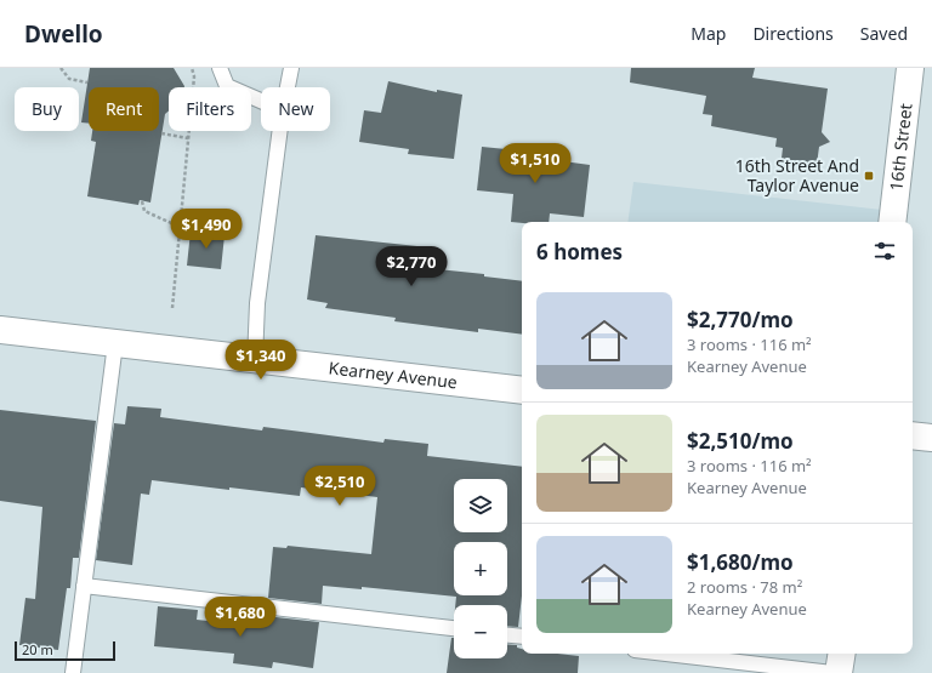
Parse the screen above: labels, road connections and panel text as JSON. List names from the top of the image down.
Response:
{
  "streets": {
    "street": ["16th Street", "Kearney Avenue"]
  },
  "places": {
    "transit": ["16th Street And Taylor Avenue"]
  },
  "scale_bar": "20 m",
  "page": {
    "header": "Dwello",
    "nav": ["Map", "Directions", "Saved"],
    "chip": [
      "Buy",
      "Rent",
      "Filters",
      "New"
    ],
    "price": [
      "$1,510",
      "$1,490",
      "$2,770",
      "$1,340",
      "$2,510",
      "$1,680"
    ],
    "heading": "6 homes",
    "list": [
      {
        "name": "$2,770/mo",
        "note": "3 rooms · 116 m² · Kearney Avenue"
      },
      {
        "name": "$2,510/mo",
        "note": "3 rooms · 116 m² · Kearney Avenue"
      },
      {
        "name": "$1,680/mo",
        "note": "2 rooms · 78 m² · Kearney Avenue"
      }
    ],
    "map_buttons": ["+", "−"],
    "scale": "20 m"
  }
}
